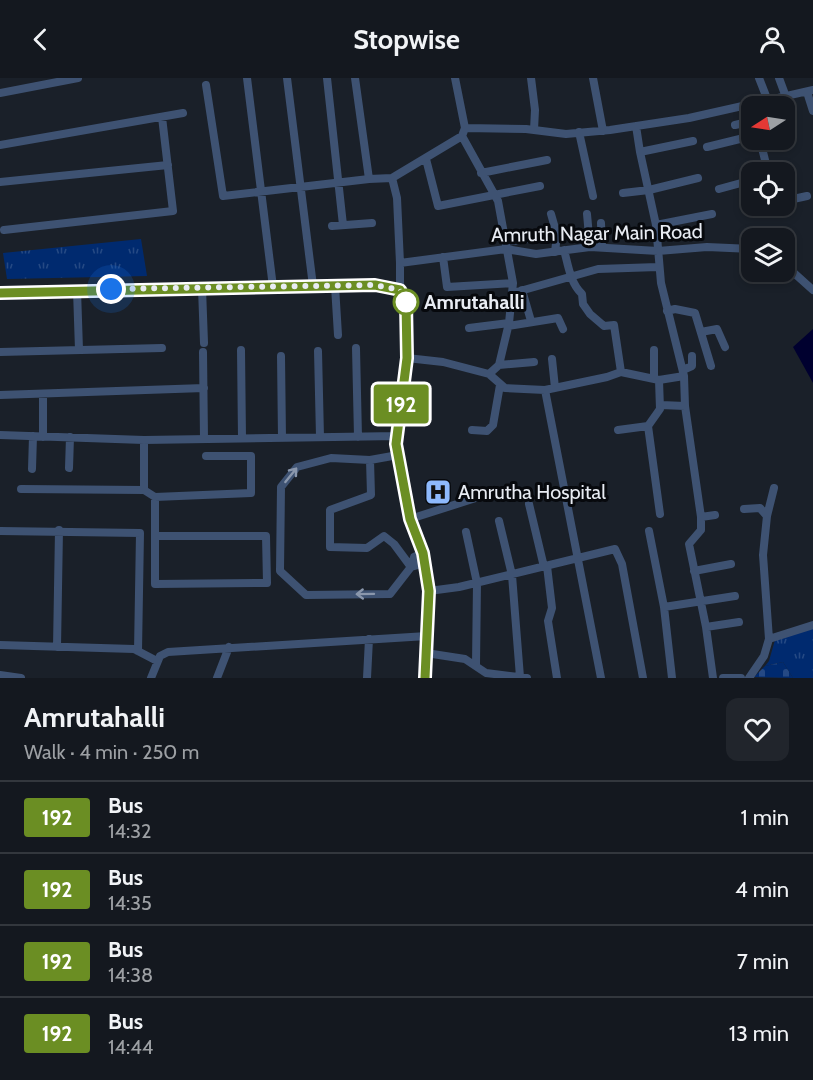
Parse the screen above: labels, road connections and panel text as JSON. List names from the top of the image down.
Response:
{
  "streets": {
    "street": ["Amruth Nagar Main Road"]
  },
  "places": {
    "other": ["Amrutahalli"],
    "hospital": ["Amrutha Hospital"]
  },
  "lines": ["bus line 192"],
  "north": "left",
  "page": {
    "header": "Stopwise",
    "on_map": "192",
    "heading": ["Amrutahalli", "Walk · 4 min · 250 m"],
    "list": [
      {
        "mark": "192",
        "name": "Bus",
        "note": "14:32",
        "value": "1 min"
      },
      {
        "mark": "192",
        "name": "Bus",
        "note": "14:35",
        "value": "4 min"
      },
      {
        "mark": "192",
        "name": "Bus",
        "note": "14:38",
        "value": "7 min"
      },
      {
        "mark": "192",
        "name": "Bus",
        "note": "14:44",
        "value": "13 min"
      }
    ]
  }
}
